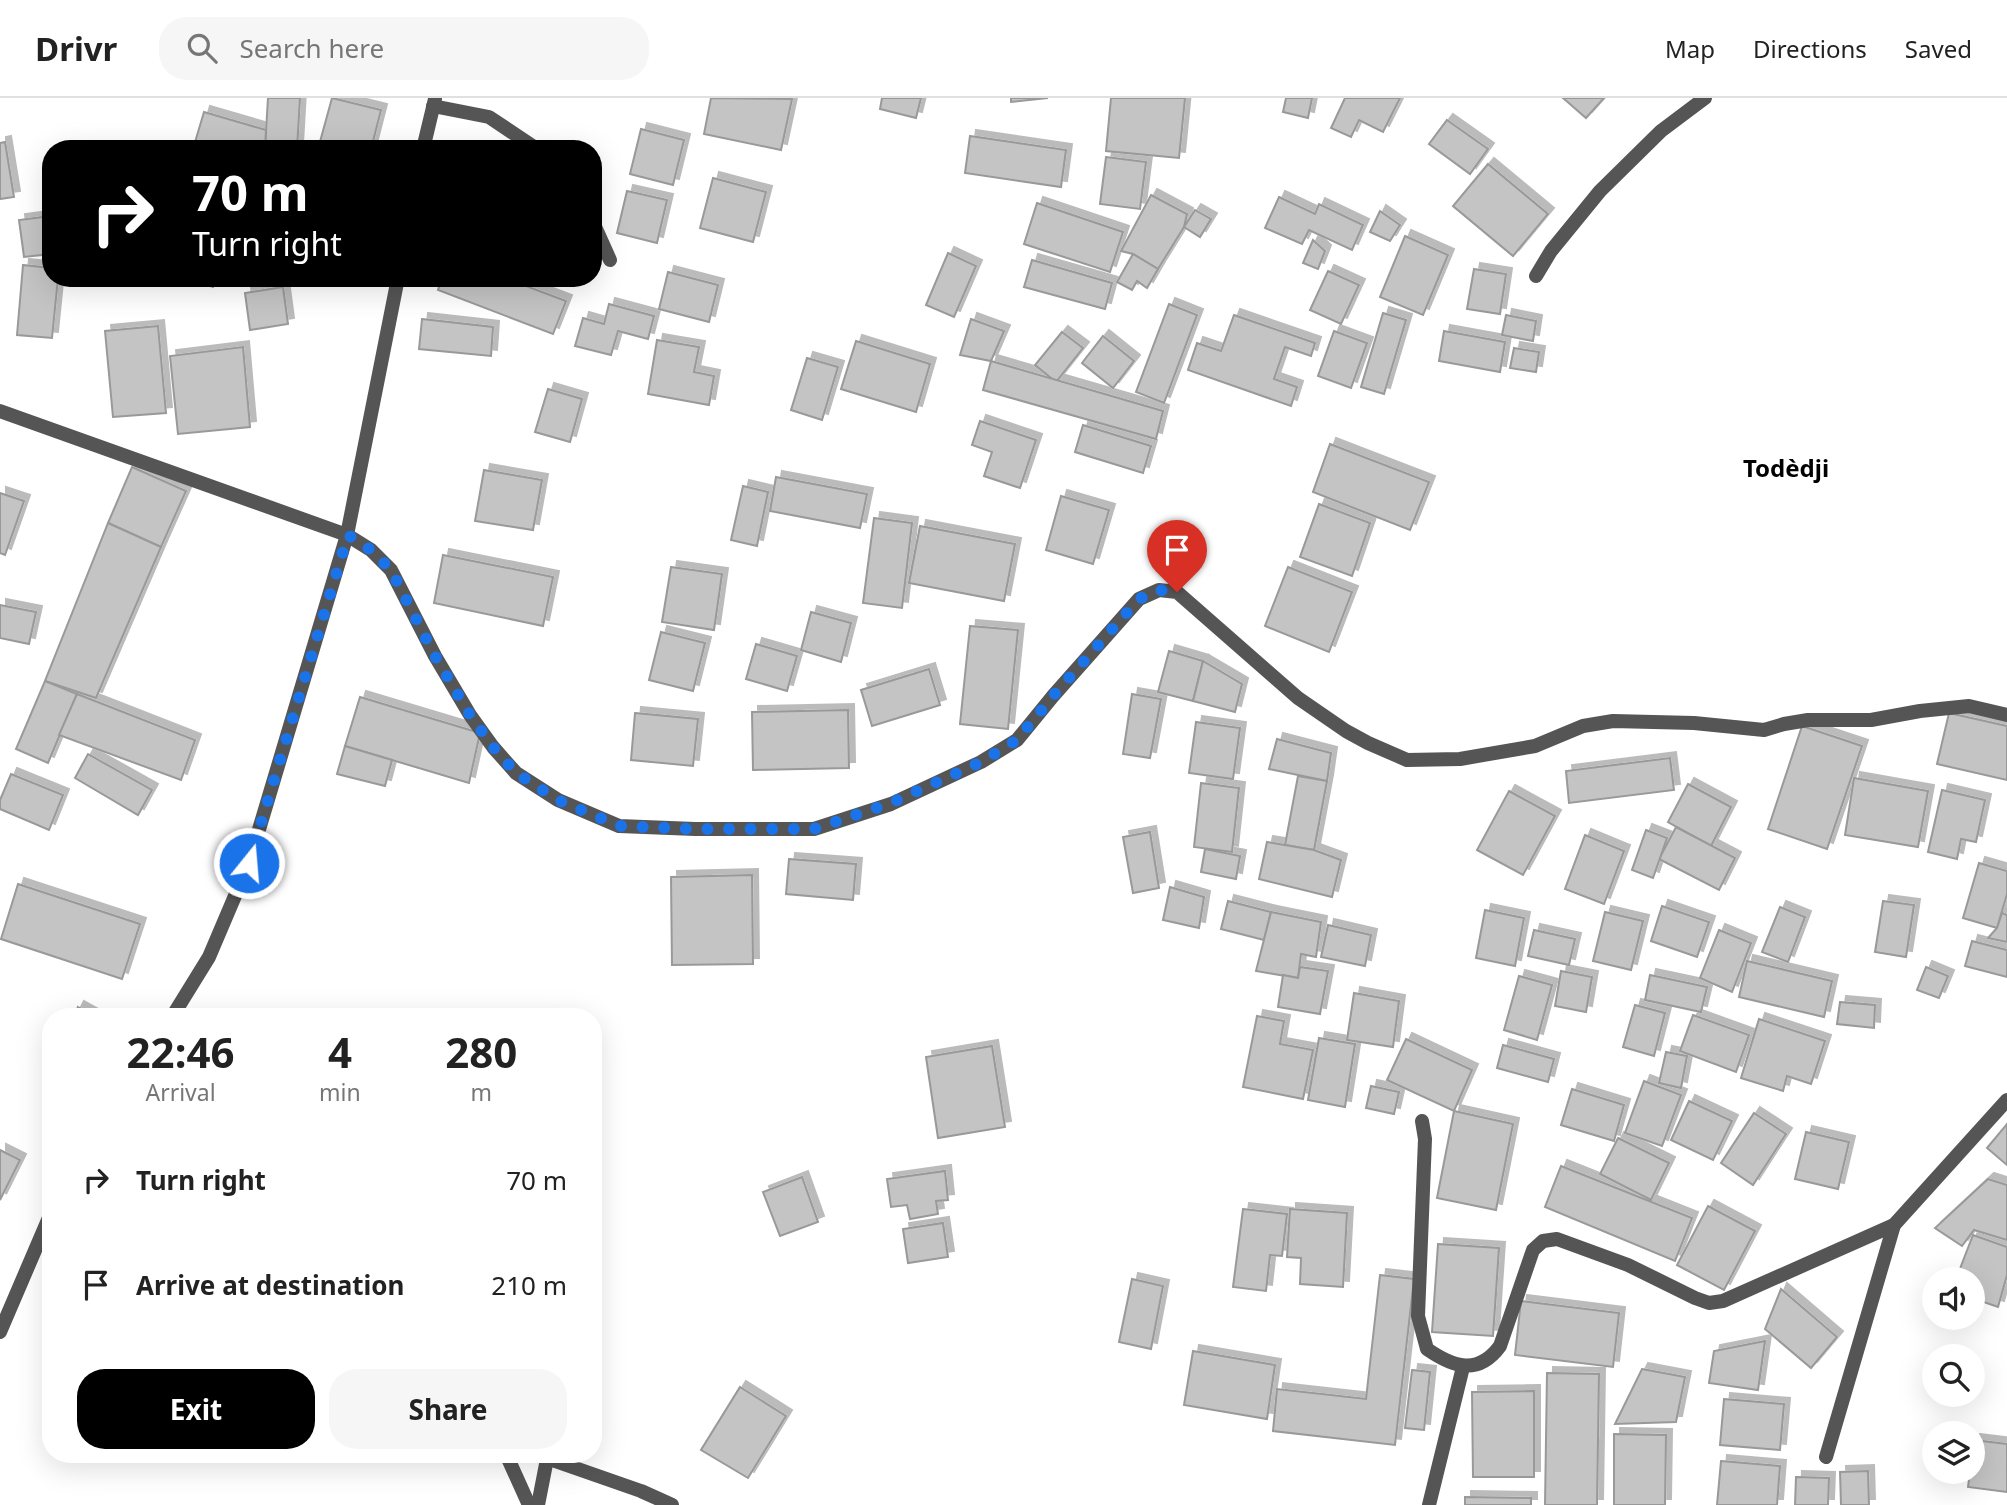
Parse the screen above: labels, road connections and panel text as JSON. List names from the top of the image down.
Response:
{
  "districts": ["Todèdji"],
  "page": {
    "header": "Drivr",
    "search": "Search here",
    "nav": ["Map", "Directions", "Saved"],
    "turn": ["70 m", "Turn right"],
    "eta": [
      "22:46",
      "Arrival",
      "4",
      "min",
      "280",
      "m"
    ],
    "list": [
      {
        "name": "Turn right",
        "value": "70 m"
      },
      {
        "name": "Arrive at destination",
        "value": "210 m"
      }
    ],
    "buttons": ["Exit", "Share"]
  }
}
